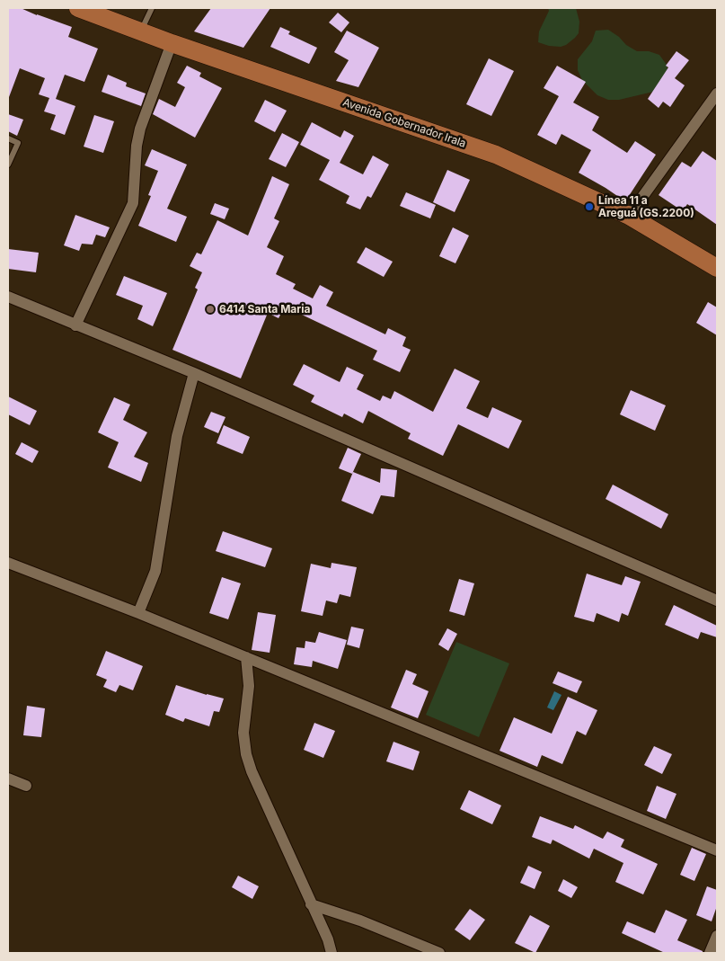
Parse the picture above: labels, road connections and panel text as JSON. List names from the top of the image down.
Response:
{
  "streets": {
    "main road": ["Avenida Gobernador Irala"]
  },
  "places": ["Línea 11 a Areguá (GS.2200)", "6414 Santa Maria"]
}
